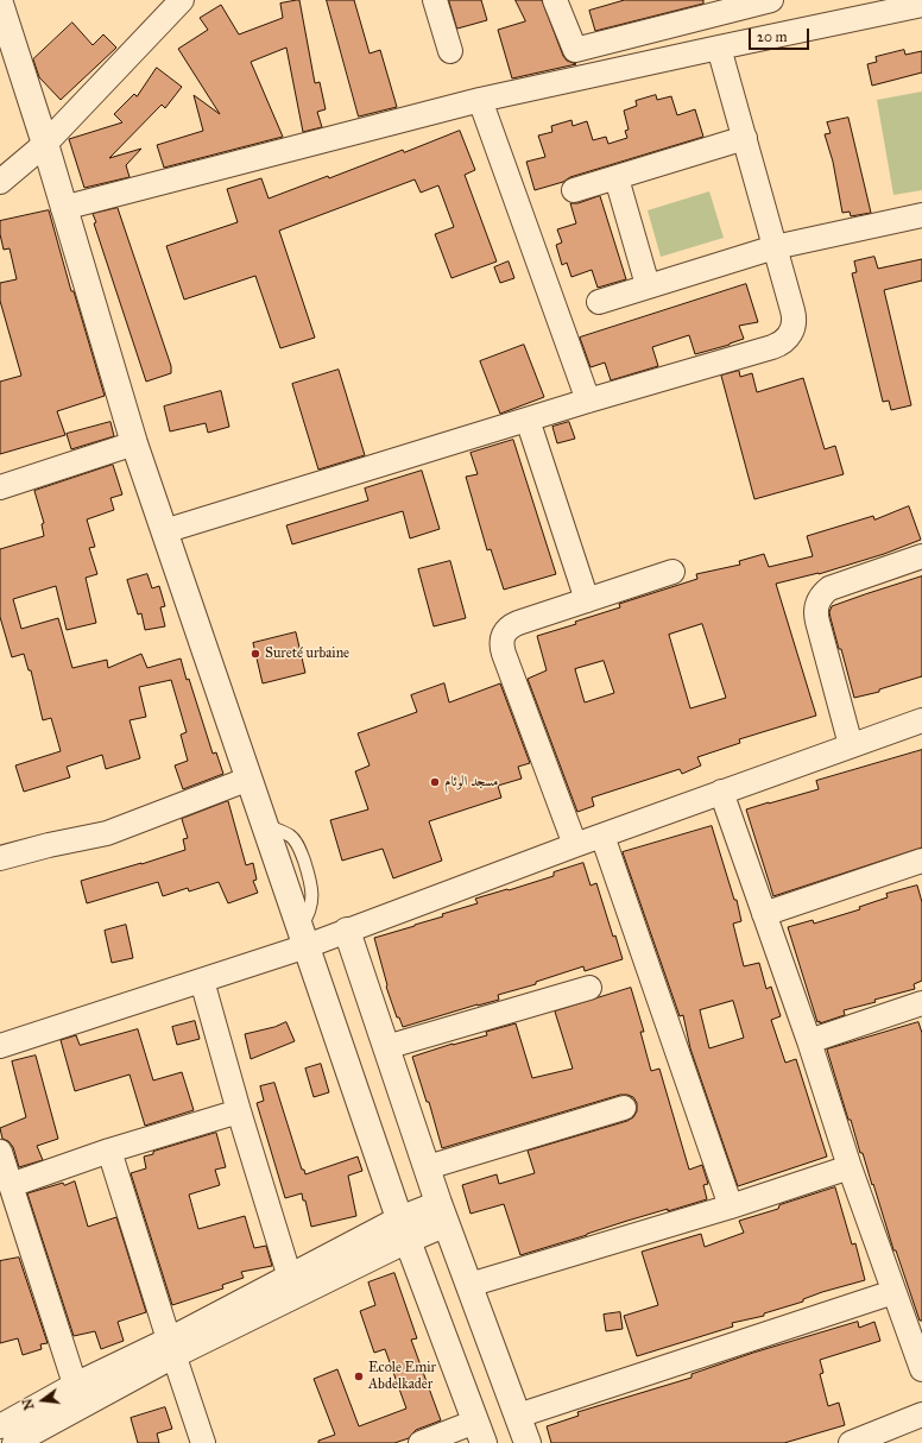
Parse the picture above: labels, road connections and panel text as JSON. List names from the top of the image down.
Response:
{
  "places": ["Sureté urbaine", "مسجد الوئام", "Ecole Emir Abdelkader"],
  "scale_bar": "20 m",
  "north": "left"
}
